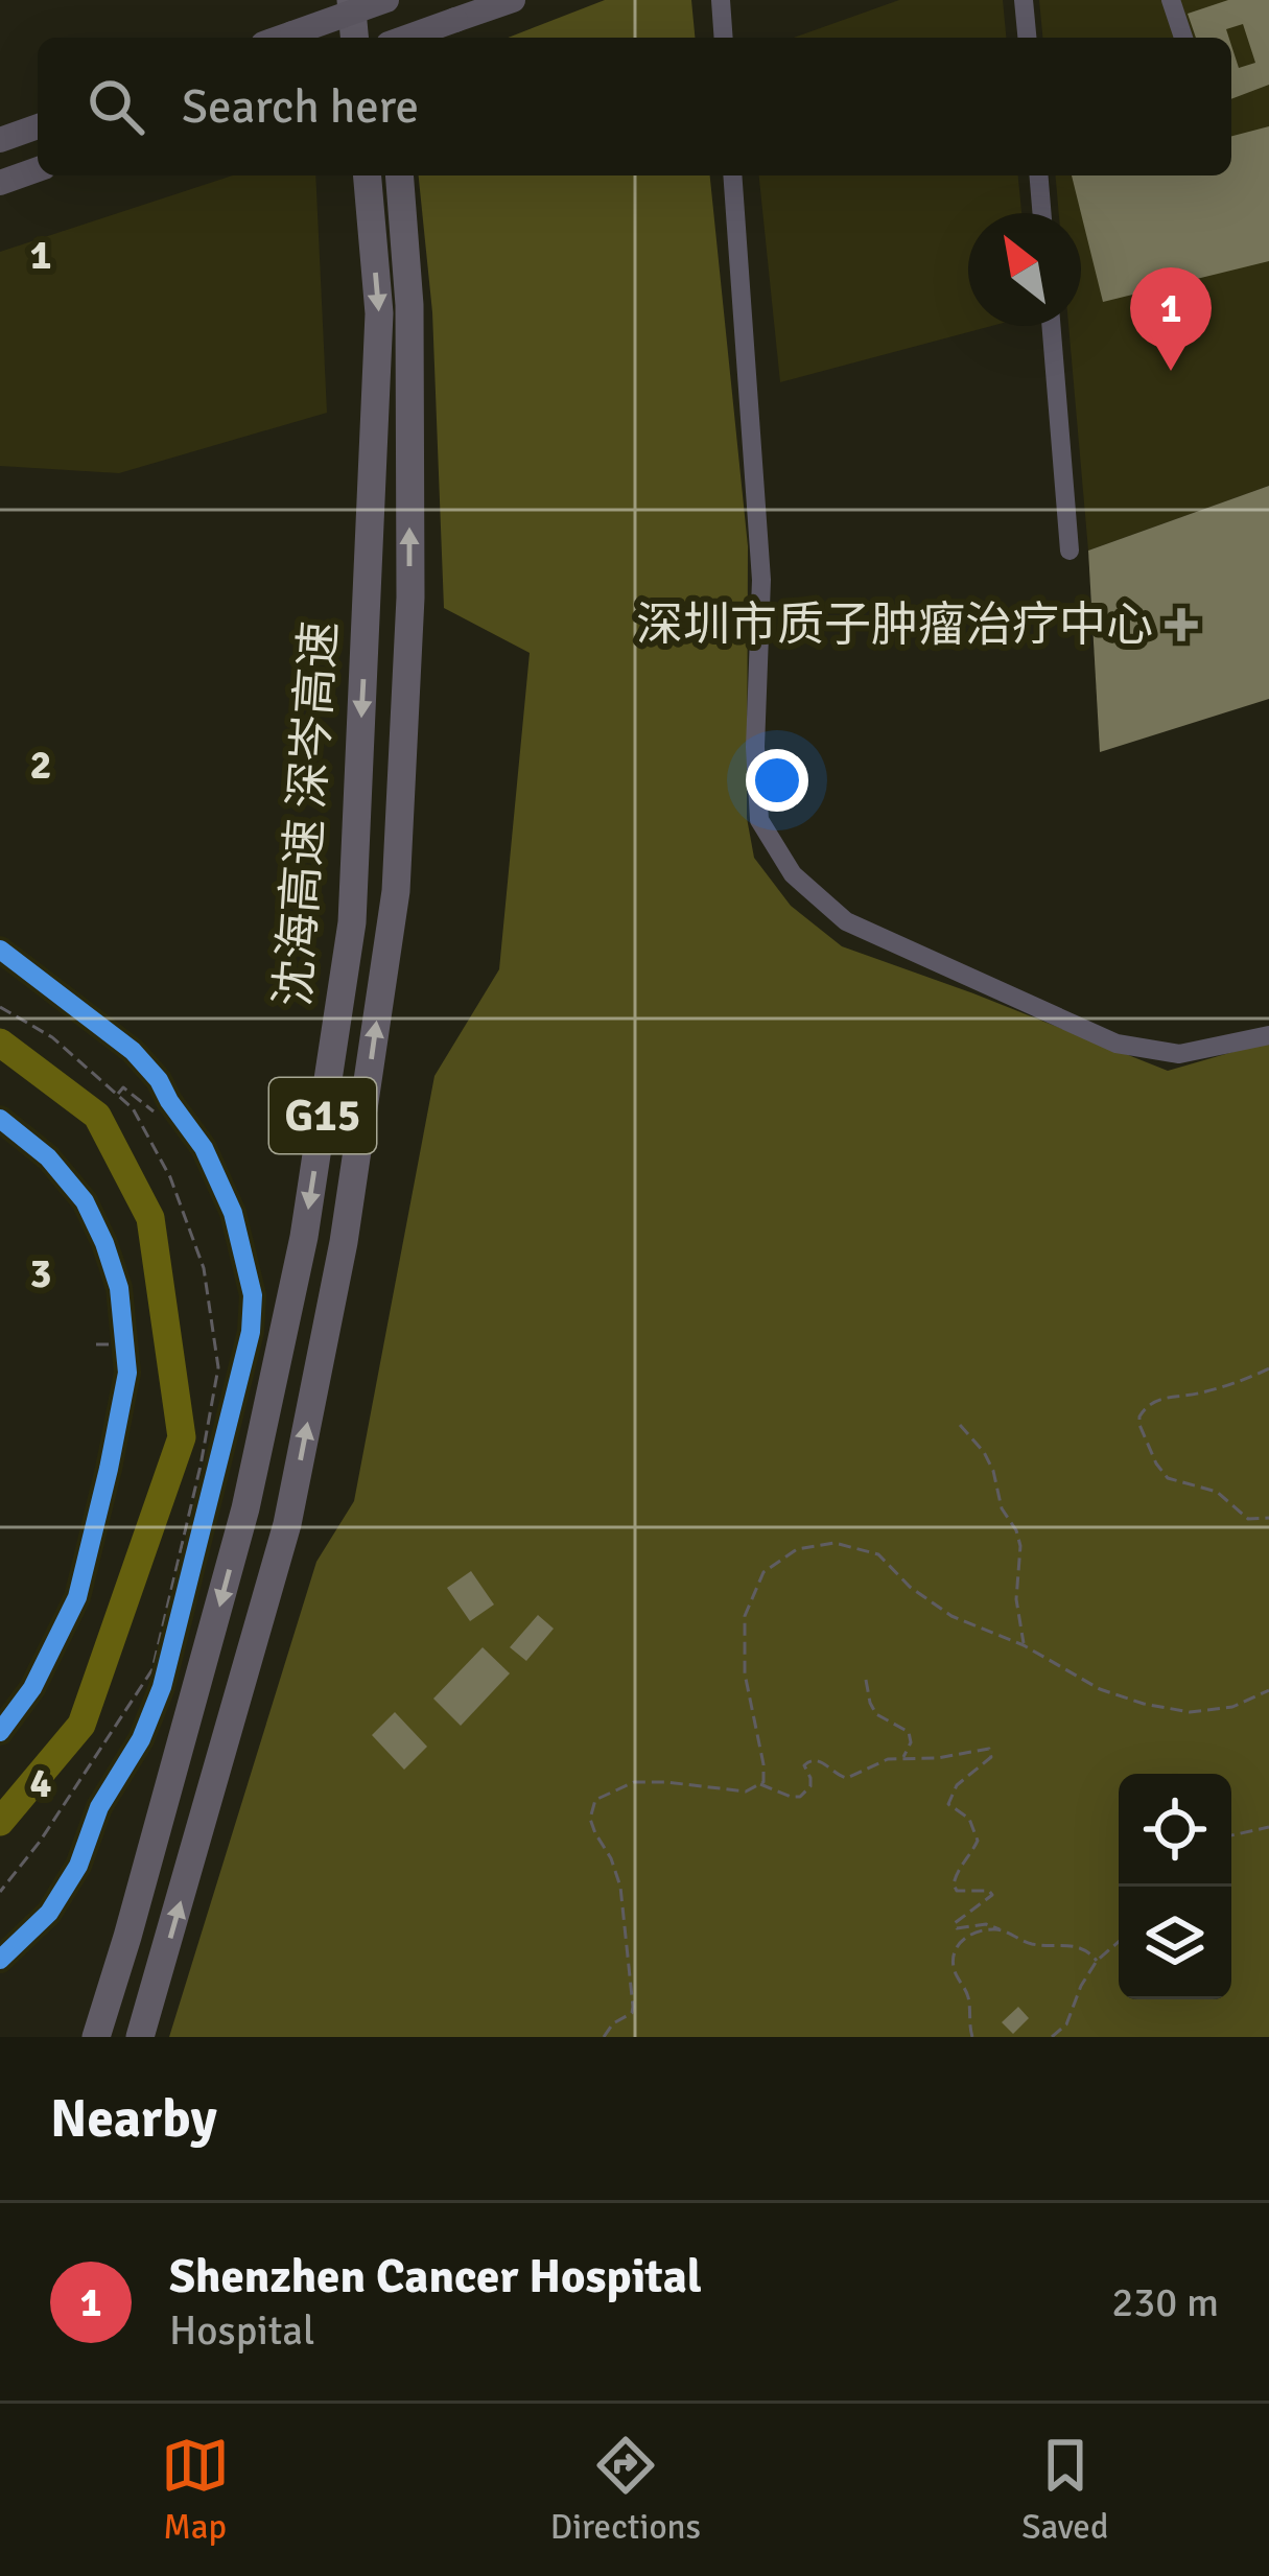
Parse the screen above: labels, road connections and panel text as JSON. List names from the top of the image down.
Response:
{
  "streets": {
    "highway": ["沈海高速 深岑高速", "G15"]
  },
  "places": {
    "health": ["深圳市质子肿瘤治疗中心"]
  },
  "north": "top left",
  "page": {
    "search": "Search here",
    "pins": "1",
    "heading": "Nearby",
    "list": [
      {
        "mark": "1",
        "name": "Shenzhen Cancer Hospital",
        "note": "Hospital",
        "value": "230 m"
      }
    ],
    "nav": ["Map", "Directions", "Saved"]
  },
  "grid": {
    "rows": [
      "1",
      "2",
      "3",
      "4"
    ]
  }
}
